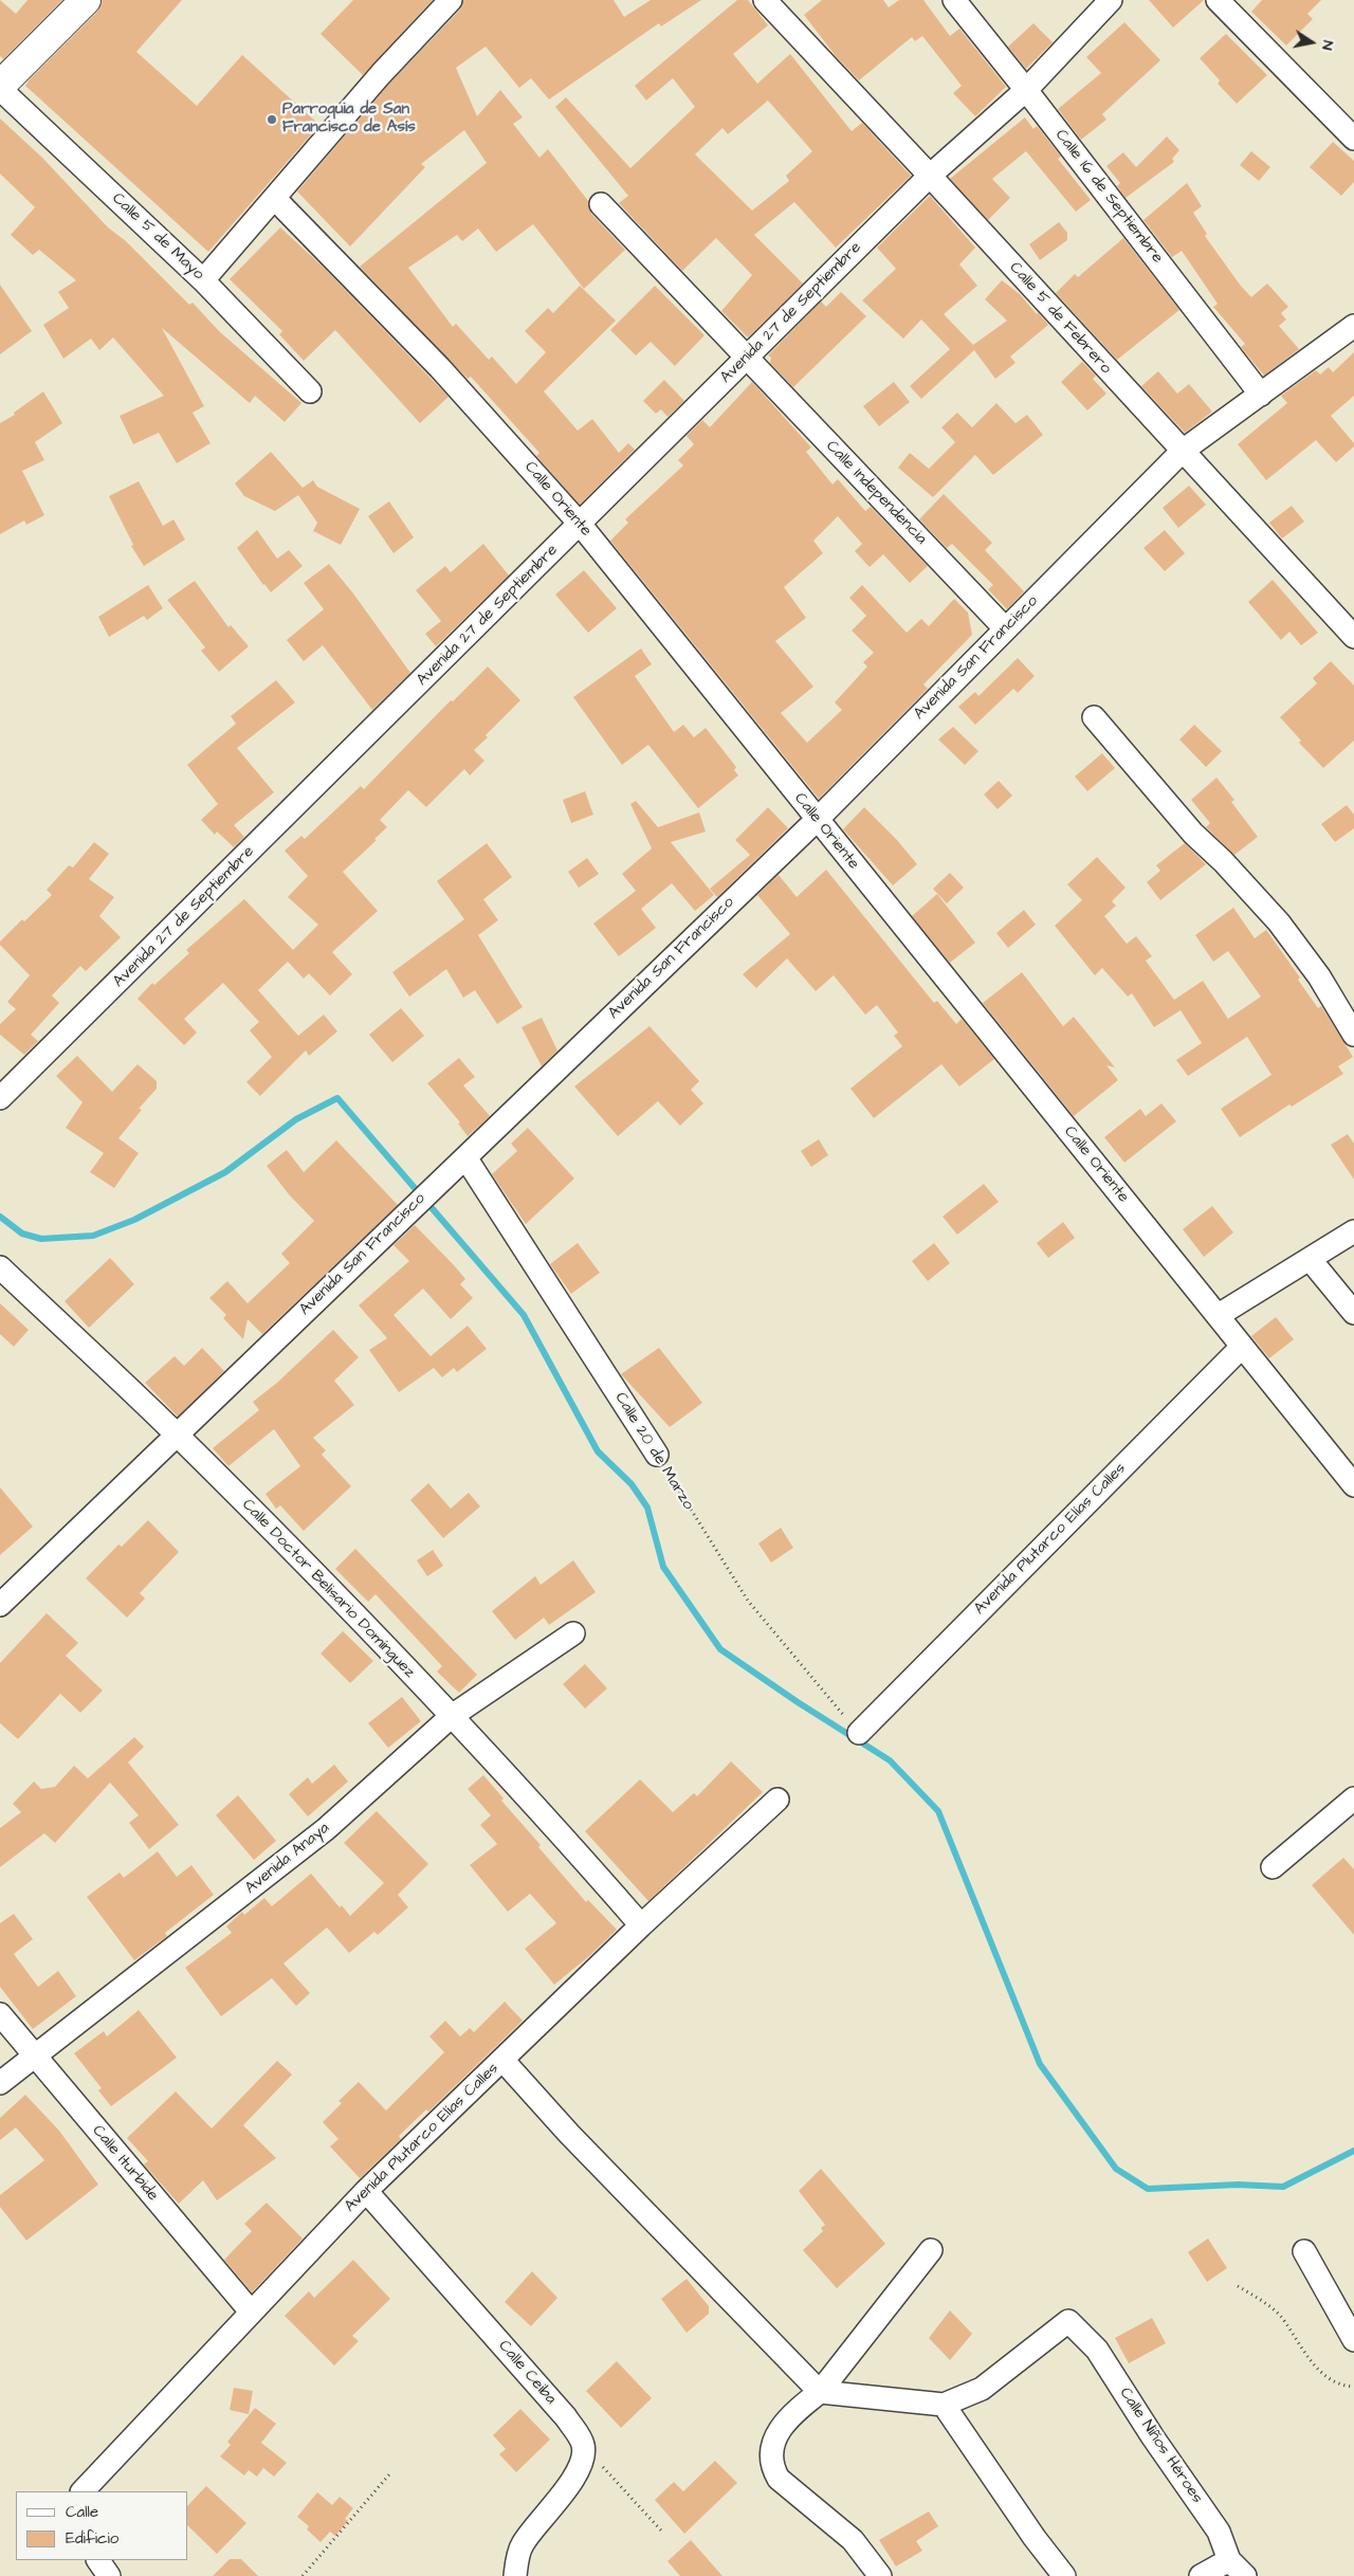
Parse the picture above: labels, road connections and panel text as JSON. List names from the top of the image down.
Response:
{
  "streets": {
    "street": [
      "Calle 16 de Septiembre",
      "Calle 5 de Mayo",
      "Avenida 27 de Septiembre",
      "Calle 5 de Febrero",
      "Calle Independencia",
      "Calle Oriente",
      "Avenida San Francisco",
      "Calle 20 de Marzo",
      "Avenida Plutarco Elías Calles",
      "Calle Doctor Belisario Domínguez",
      "Avenida Anaya",
      "Calle Iturbide",
      "Calle Ceiba",
      "Calle Niños Héroes"
    ]
  },
  "crossings": [
    ["Calle 16 de Septiembre", "Avenida 27 de Septiembre"],
    ["Calle 16 de Septiembre", "Avenida San Francisco"],
    ["Avenida 27 de Septiembre", "Calle 5 de Febrero"],
    ["Avenida 27 de Septiembre", "Calle Independencia"],
    ["Avenida 27 de Septiembre", "Calle Oriente"],
    ["Calle 5 de Febrero", "Avenida San Francisco"],
    ["Calle Independencia", "Avenida San Francisco"],
    ["Calle Oriente", "Avenida San Francisco"],
    ["Calle Oriente", "Avenida Plutarco Elías Calles"],
    ["Avenida San Francisco", "Calle 20 de Marzo"],
    ["Avenida San Francisco", "Calle Doctor Belisario Domínguez"],
    ["Calle 20 de Marzo", "Avenida Plutarco Elías Calles"],
    ["Avenida Plutarco Elías Calles", "Calle Doctor Belisario Domínguez"],
    ["Avenida Plutarco Elías Calles", "Calle Iturbide"],
    ["Avenida Plutarco Elías Calles", "Calle Ceiba"],
    ["Calle Doctor Belisario Domínguez", "Avenida Anaya"],
    ["Avenida Anaya", "Calle Iturbide"]
  ],
  "places": ["Parroquia de San Francisco de Asís"],
  "legend": ["Calle", "Edificio"],
  "north": "right"
}
